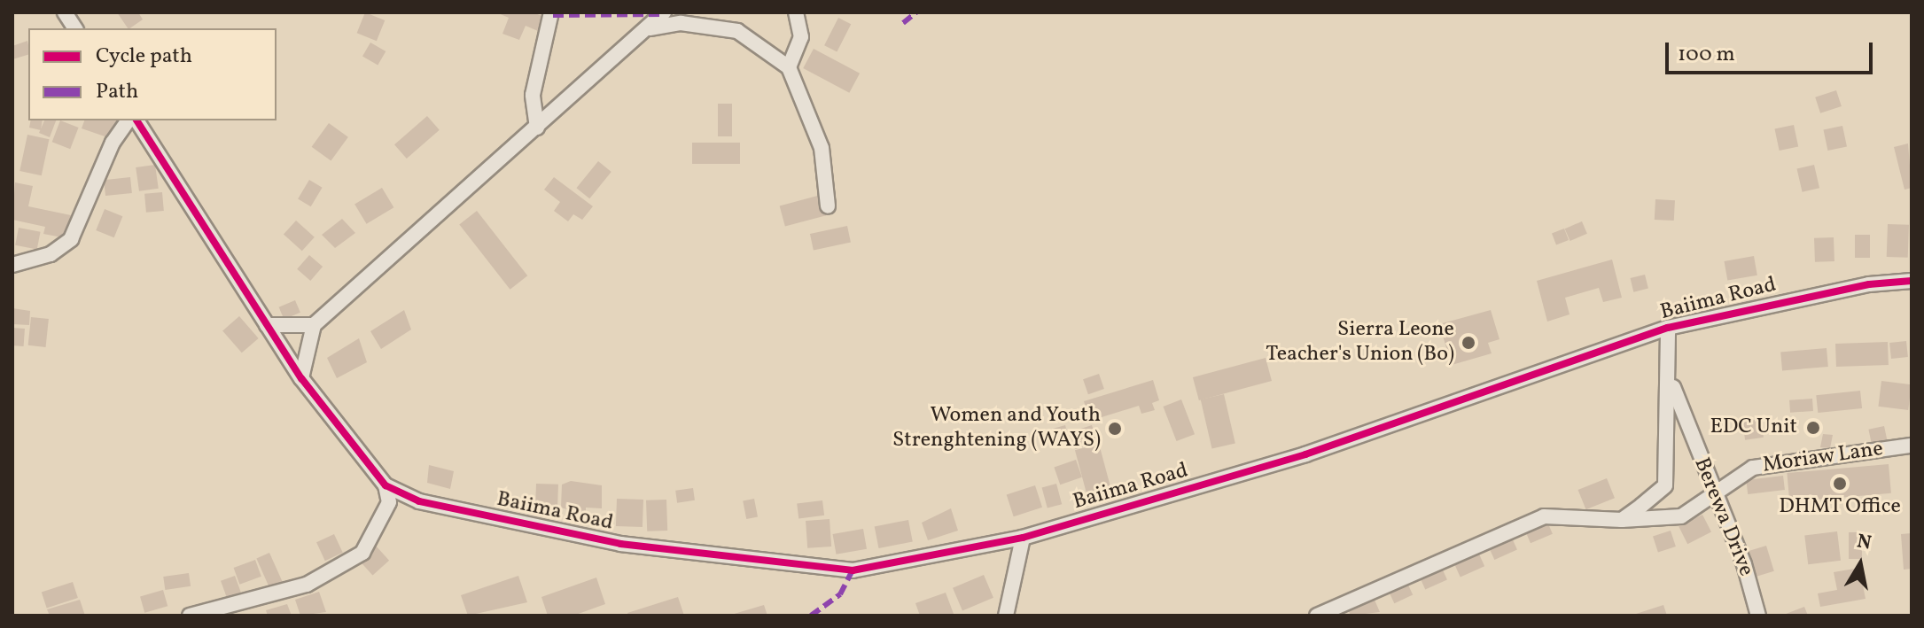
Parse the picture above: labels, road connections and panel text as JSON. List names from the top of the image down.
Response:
{
  "streets": {
    "street": ["Baiima Road", "Moriaw Lane", "Berewa Drive"]
  },
  "crossings": [
    ["Moriaw Lane", "Berewa Drive"]
  ],
  "places": [
    "Sierra Leone Teacher's Union (Bo)",
    "EDC Unit",
    "Women and Youth Strenghtening (WAYS)",
    "DHMT Office"
  ],
  "legend": ["Cycle path", "Path"],
  "scale_bar": "100 m",
  "north": "top"
}
